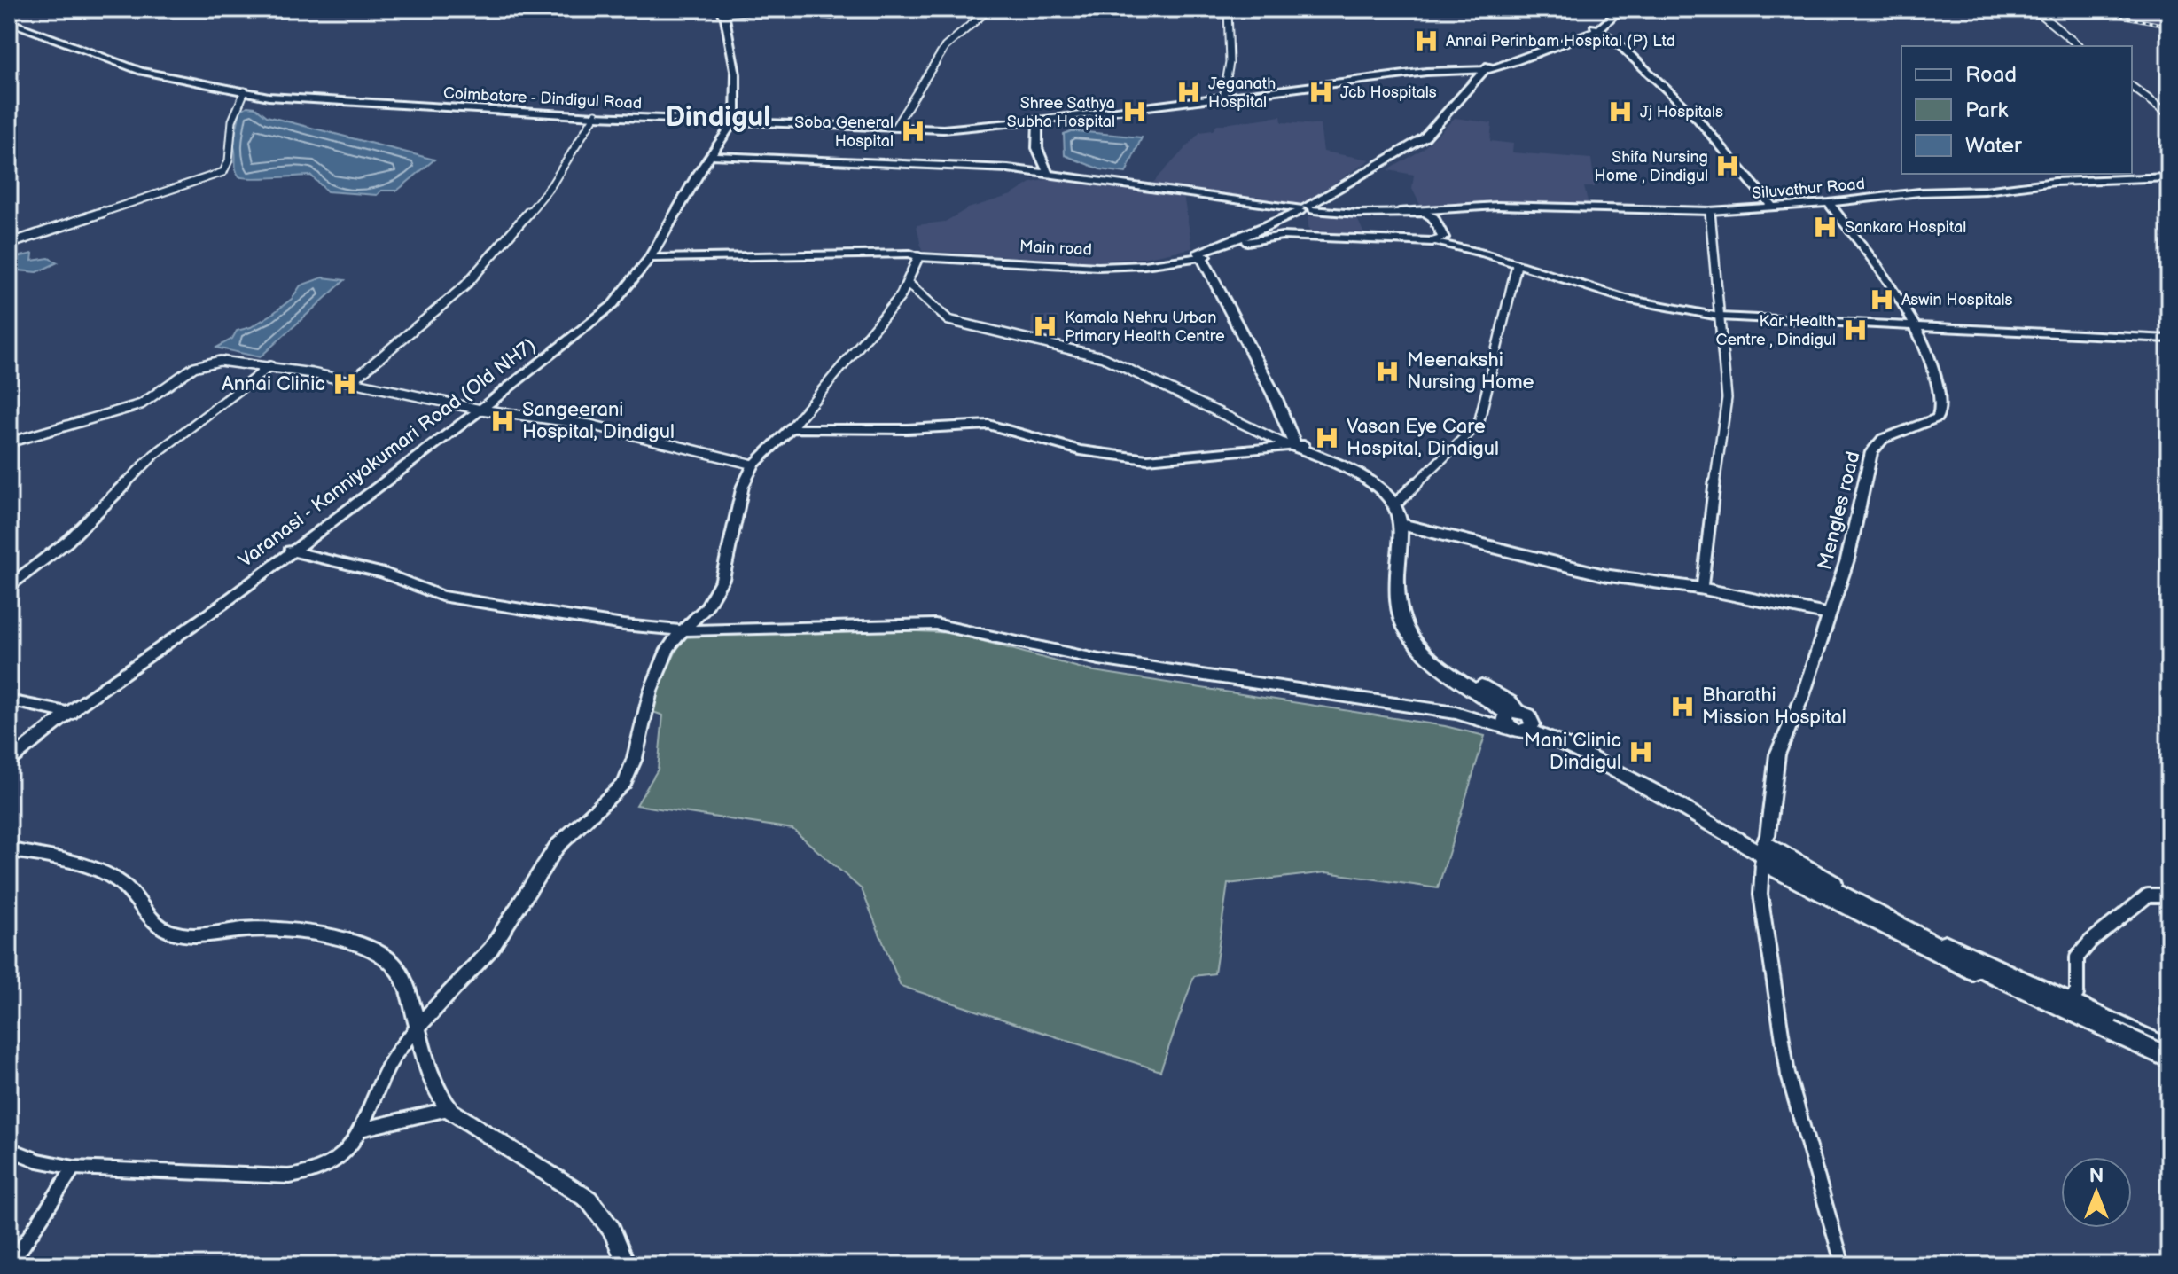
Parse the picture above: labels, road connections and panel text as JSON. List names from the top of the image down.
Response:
{
  "streets": {
    "main road": [
      "Coimbatore - Dindigul Road",
      "Siluvathur Road",
      "Main road",
      "Varanasi - Kanniyakumari Road (Old NH7)",
      "Mengles road"
    ]
  },
  "crossings": [
    ["Coimbatore - Dindigul Road", "Varanasi - Kanniyakumari Road (Old NH7)"],
    ["Siluvathur Road", "Mengles road"],
    ["Main road", "Varanasi - Kanniyakumari Road (Old NH7)"]
  ],
  "districts": ["Dindigul"],
  "places": {
    "hospital": [
      "Annai Perinbam Hospital (P) Ltd",
      "Jeganath Hospital",
      "Jcb Hospitals",
      "Shree Sathya Subha Hospital",
      "Jj Hospitals",
      "Soba General Hospital",
      "Shifa Nursing Home , Dindigul",
      "Sankara Hospital",
      "Aswin Hospitals",
      "Kamala Nehru Urban Primary Health Centre",
      "Kar Health Centre , Dindigul",
      "Meenakshi Nursing Home",
      "Annai Clinic",
      "Sangeerani Hospital, Dindigul",
      "Vasan Eye Care Hospital, Dindigul",
      "Bharathi Mission Hospital",
      "Mani Clinic Dindigul"
    ]
  },
  "legend": ["Road", "Park", "Water"],
  "north": "top"
}
